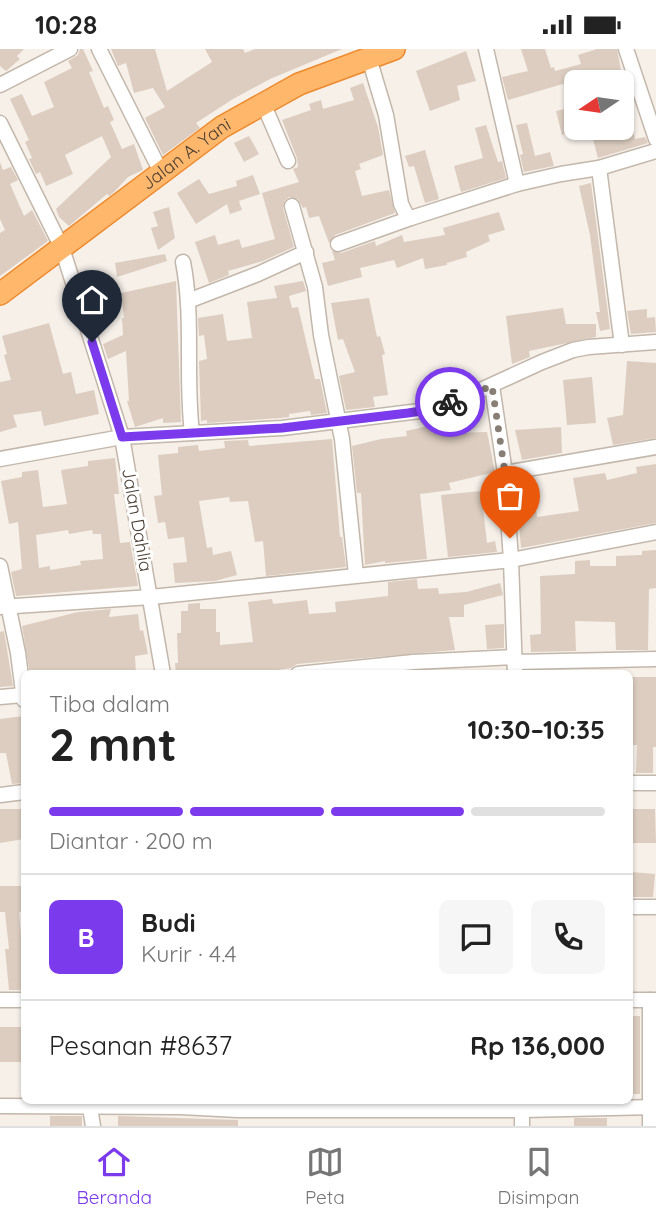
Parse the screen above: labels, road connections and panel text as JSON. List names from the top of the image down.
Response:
{
  "streets": {
    "highway": ["Jalan A. Yani"],
    "street": ["Jalan Dahlia"]
  },
  "crossings": [
    ["Jalan A. Yani", "Jalan Dahlia"]
  ],
  "north": "left",
  "page": {
    "status": "10:28",
    "heading": ["2 mnt", "Tiba dalam", "10:30–10:35"],
    "panel": [
      "Budi",
      "Kurir · 4.4",
      "Pesanan #8637",
      "Rp 136,000"
    ],
    "bar": "Diantar · 200 m",
    "round": "B",
    "tabs": ["Beranda", "Peta", "Disimpan"]
  }
}
